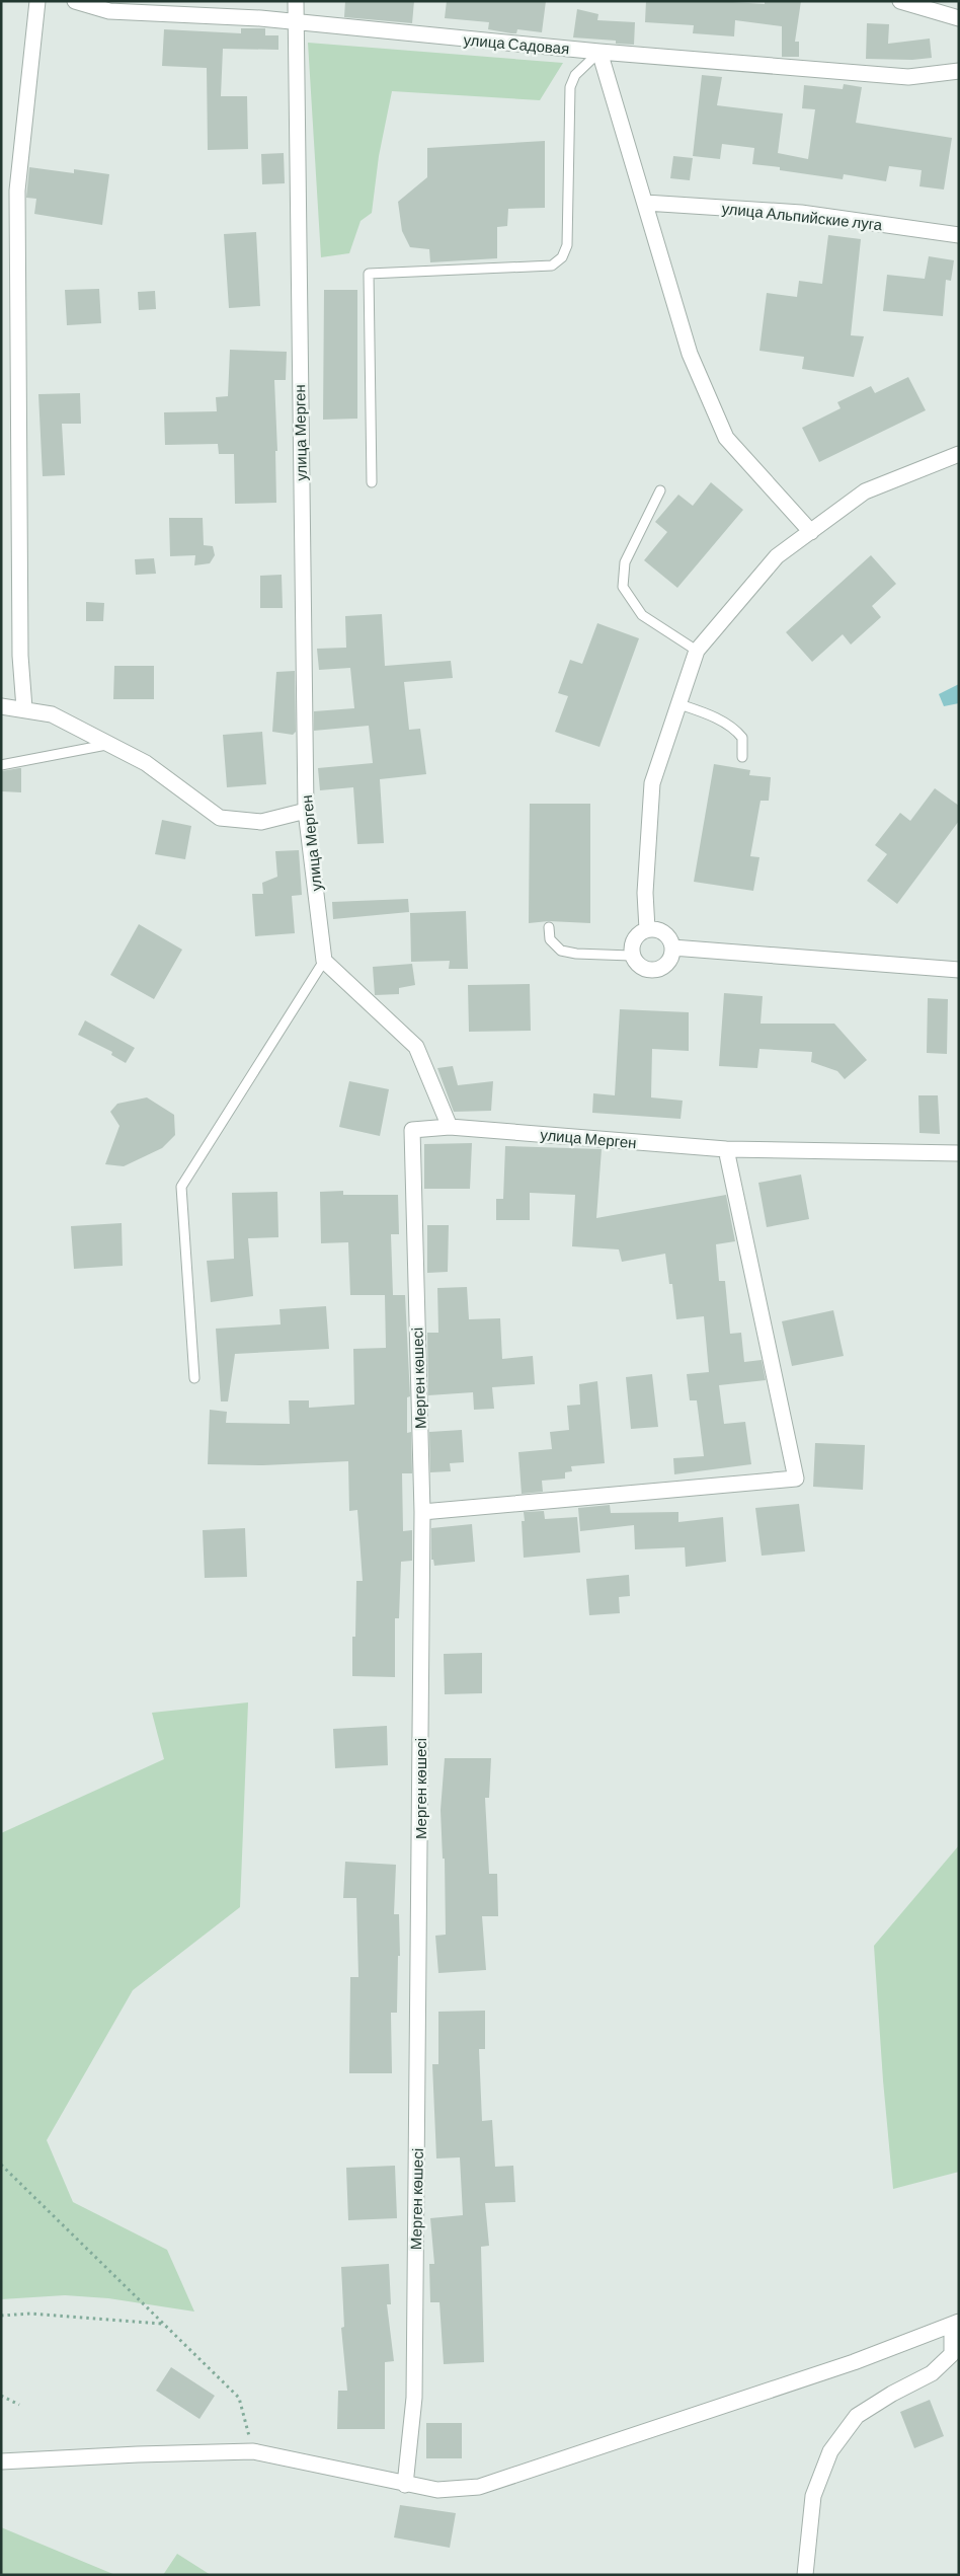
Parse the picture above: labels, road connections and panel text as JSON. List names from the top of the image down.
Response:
{
  "streets": {
    "street": [
      "улица Садовая",
      "улица Альпийские луга",
      "улица Мерген",
      "Мерген көшесі"
    ]
  },
  "crossings": [
    ["улица Садовая", "улица Мерген"],
    ["улица Мерген", "Мерген көшесі"]
  ]
}
